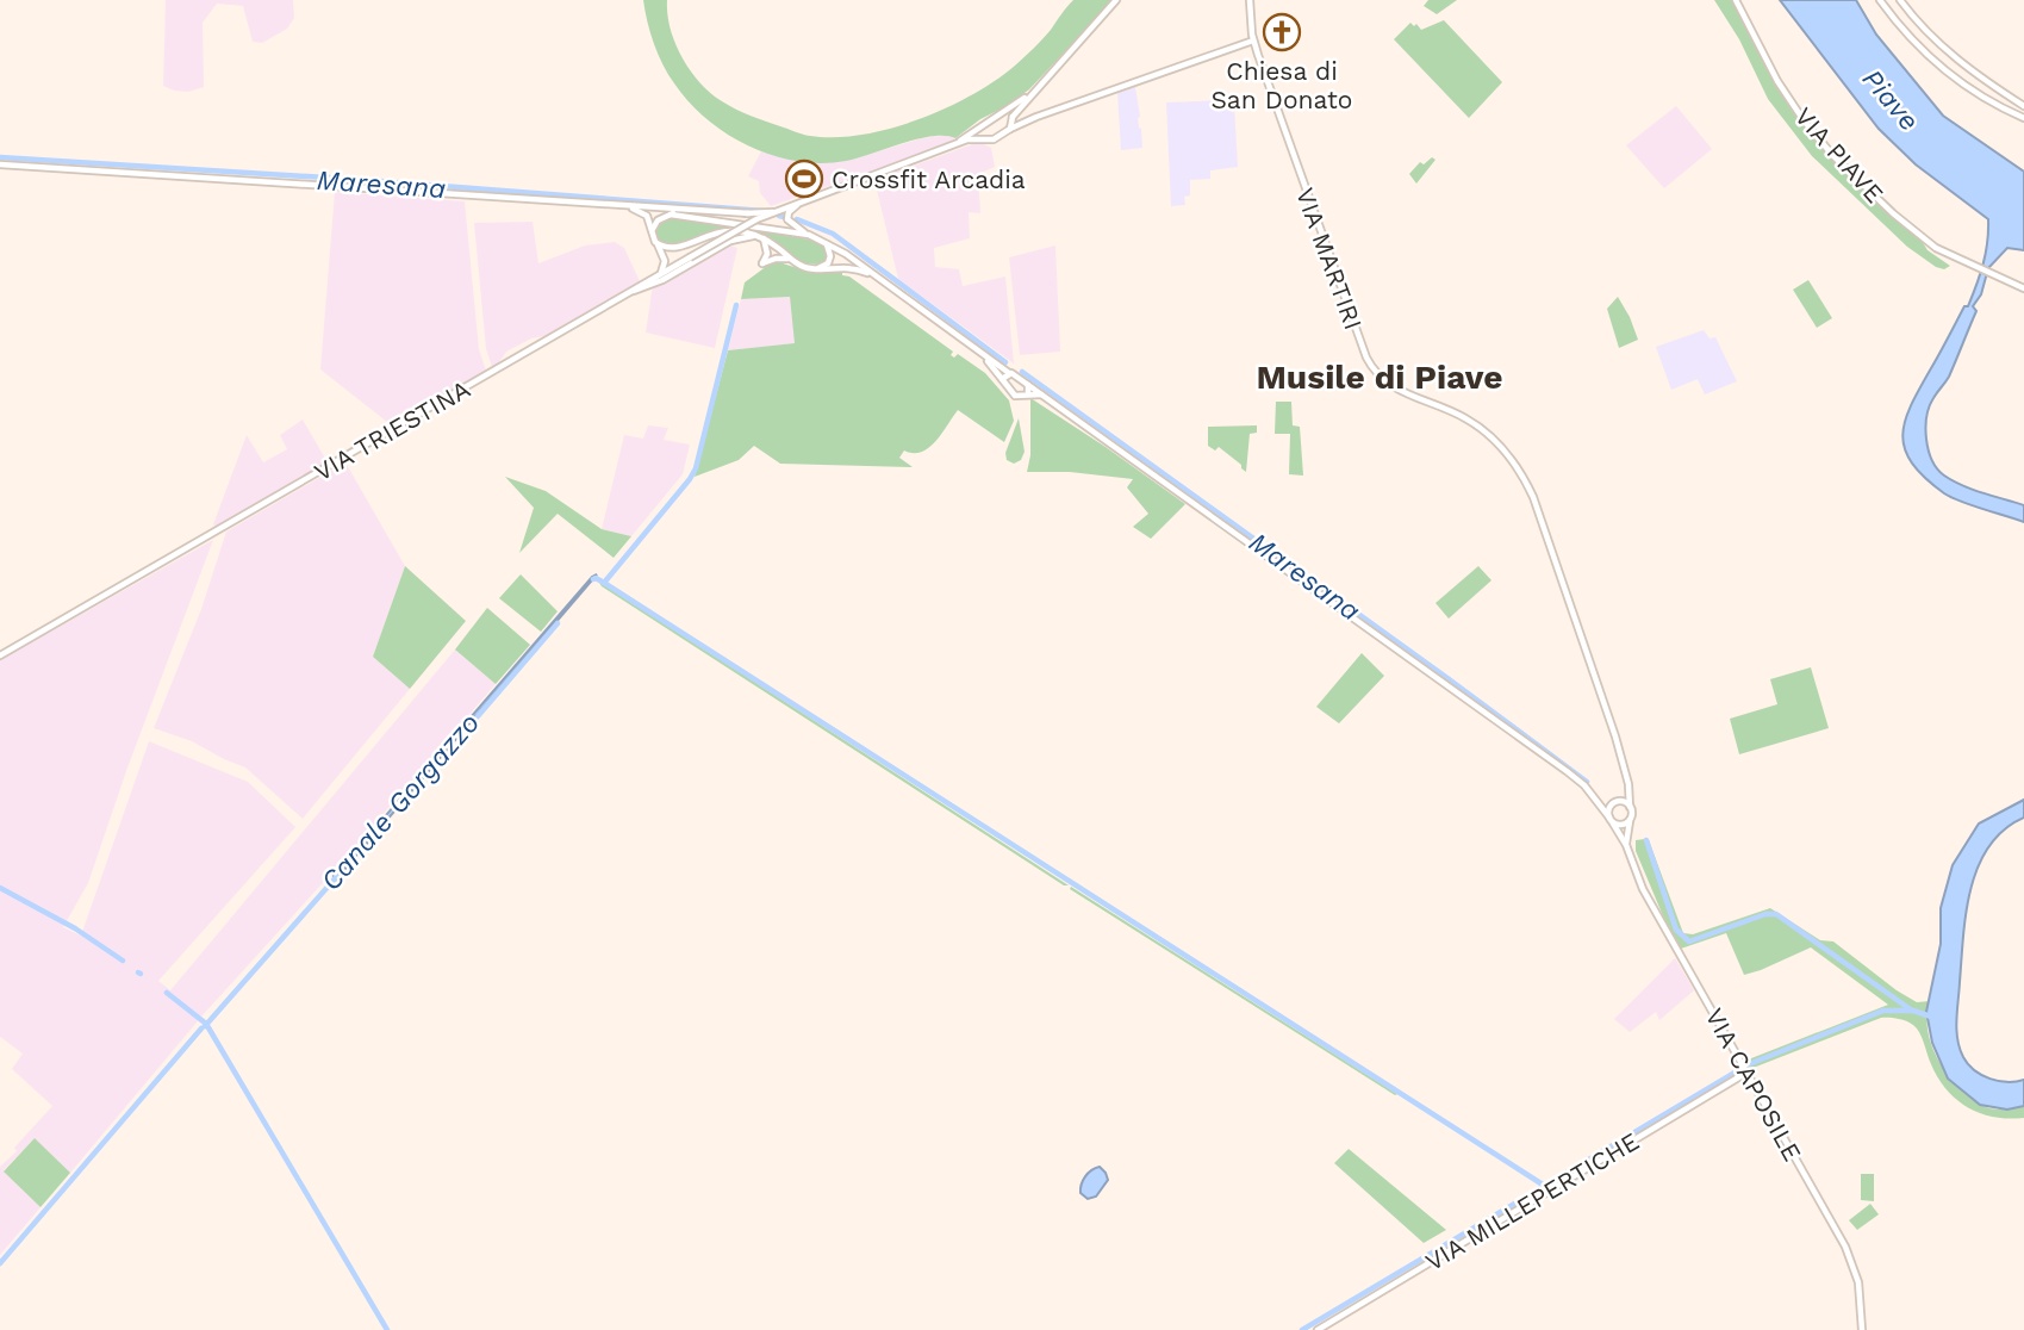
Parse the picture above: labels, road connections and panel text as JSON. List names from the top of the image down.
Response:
{
  "streets": {
    "street": [
      "VIA PIAVE",
      "VIA MARTIRI",
      "VIA TRIESTINA",
      "VIA CAPOSILE",
      "VIA MILLEPERTICHE"
    ]
  },
  "crossings": [
    ["VIA MARTIRI", "VIA CAPOSILE"],
    ["VIA CAPOSILE", "VIA MILLEPERTICHE"]
  ],
  "districts": ["Musile di Piave"],
  "water": ["Piave", "Maresana", "Canale Gorgazzo"],
  "places": {
    "church": ["Chiesa di San Donato"],
    "sports": ["Crossfit Arcadia"]
  }
}
